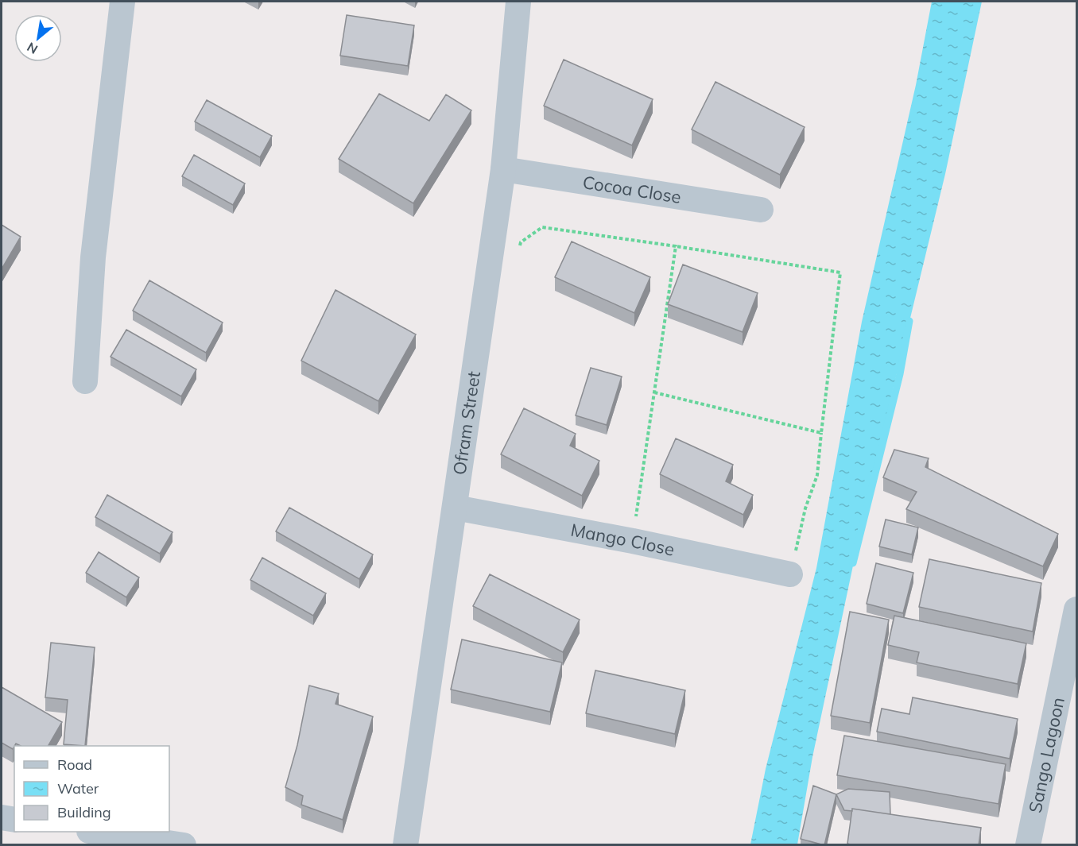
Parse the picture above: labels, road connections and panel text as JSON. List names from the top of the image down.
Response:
{
  "streets": {
    "street": [
      "Cocoa Close",
      "Ofram Street",
      "Mango Close",
      "Sango Lagoon"
    ]
  },
  "crossings": [
    ["Cocoa Close", "Ofram Street"],
    ["Ofram Street", "Mango Close"]
  ],
  "legend": ["Road", "Water", "Building"],
  "north": "bottom left"
}
